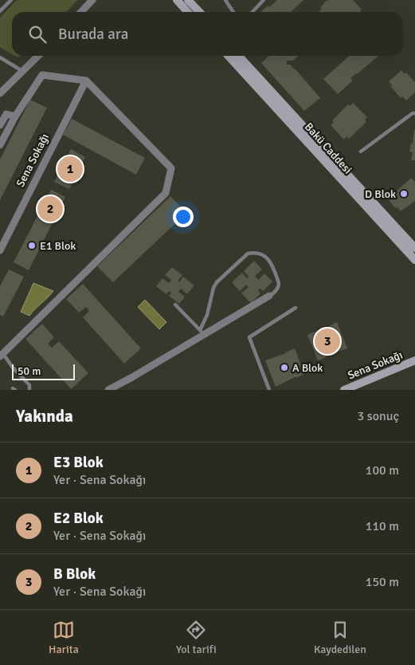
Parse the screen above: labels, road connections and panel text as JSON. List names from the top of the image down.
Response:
{
  "streets": {
    "main road": ["Bakü Caddesi", "Sena Sokağı"]
  },
  "places": ["D Blok", "E1 Blok", "A Blok"],
  "scale_bar": "50 m",
  "page": {
    "search": "Burada ara",
    "pins": ["1", "2", "3"],
    "scale": "50 m",
    "heading": ["Yakında", "3 sonuç"],
    "list": [
      {
        "mark": "1",
        "name": "E3 Blok",
        "note": "Yer · Sena Sokağı",
        "value": "100 m"
      },
      {
        "mark": "2",
        "name": "E2 Blok",
        "note": "Yer · Sena Sokağı",
        "value": "110 m"
      },
      {
        "mark": "3",
        "name": "B Blok",
        "note": "Yer · Sena Sokağı",
        "value": "150 m"
      }
    ],
    "nav": ["Harita", "Yol tarifi", "Kaydedilen"]
  }
}
